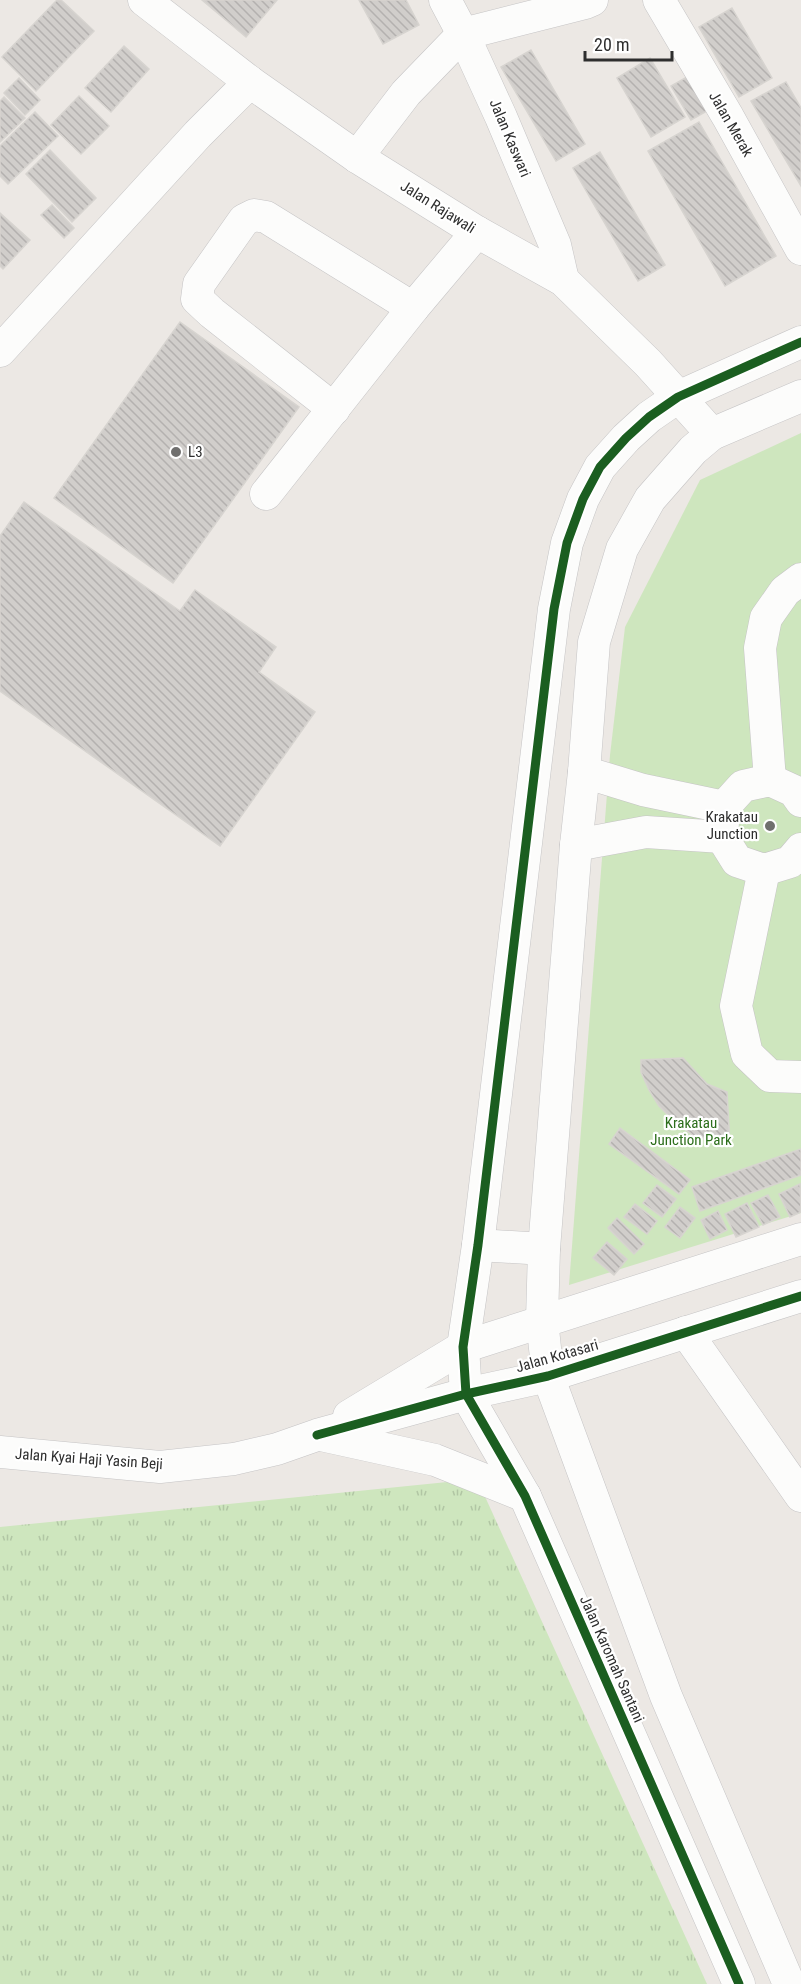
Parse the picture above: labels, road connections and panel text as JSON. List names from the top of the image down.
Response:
{
  "streets": {
    "street": [
      "Jalan Merak",
      "Jalan Kaswari",
      "Jalan Rajawali",
      "Jalan Kotasari",
      "Jalan Kyai Haji Yasin Beji",
      "Jalan Karomah Santani"
    ]
  },
  "crossings": [
    ["Jalan Kaswari", "Jalan Rajawali"],
    ["Jalan Rajawali", "Jalan Karomah Santani"],
    ["Jalan Kotasari", "Jalan Kyai Haji Yasin Beji"],
    ["Jalan Kotasari", "Jalan Karomah Santani"]
  ],
  "parks": ["Krakatau Junction Park"],
  "places": ["L3", "Krakatau Junction"],
  "scale_bar": "20 m"
}
